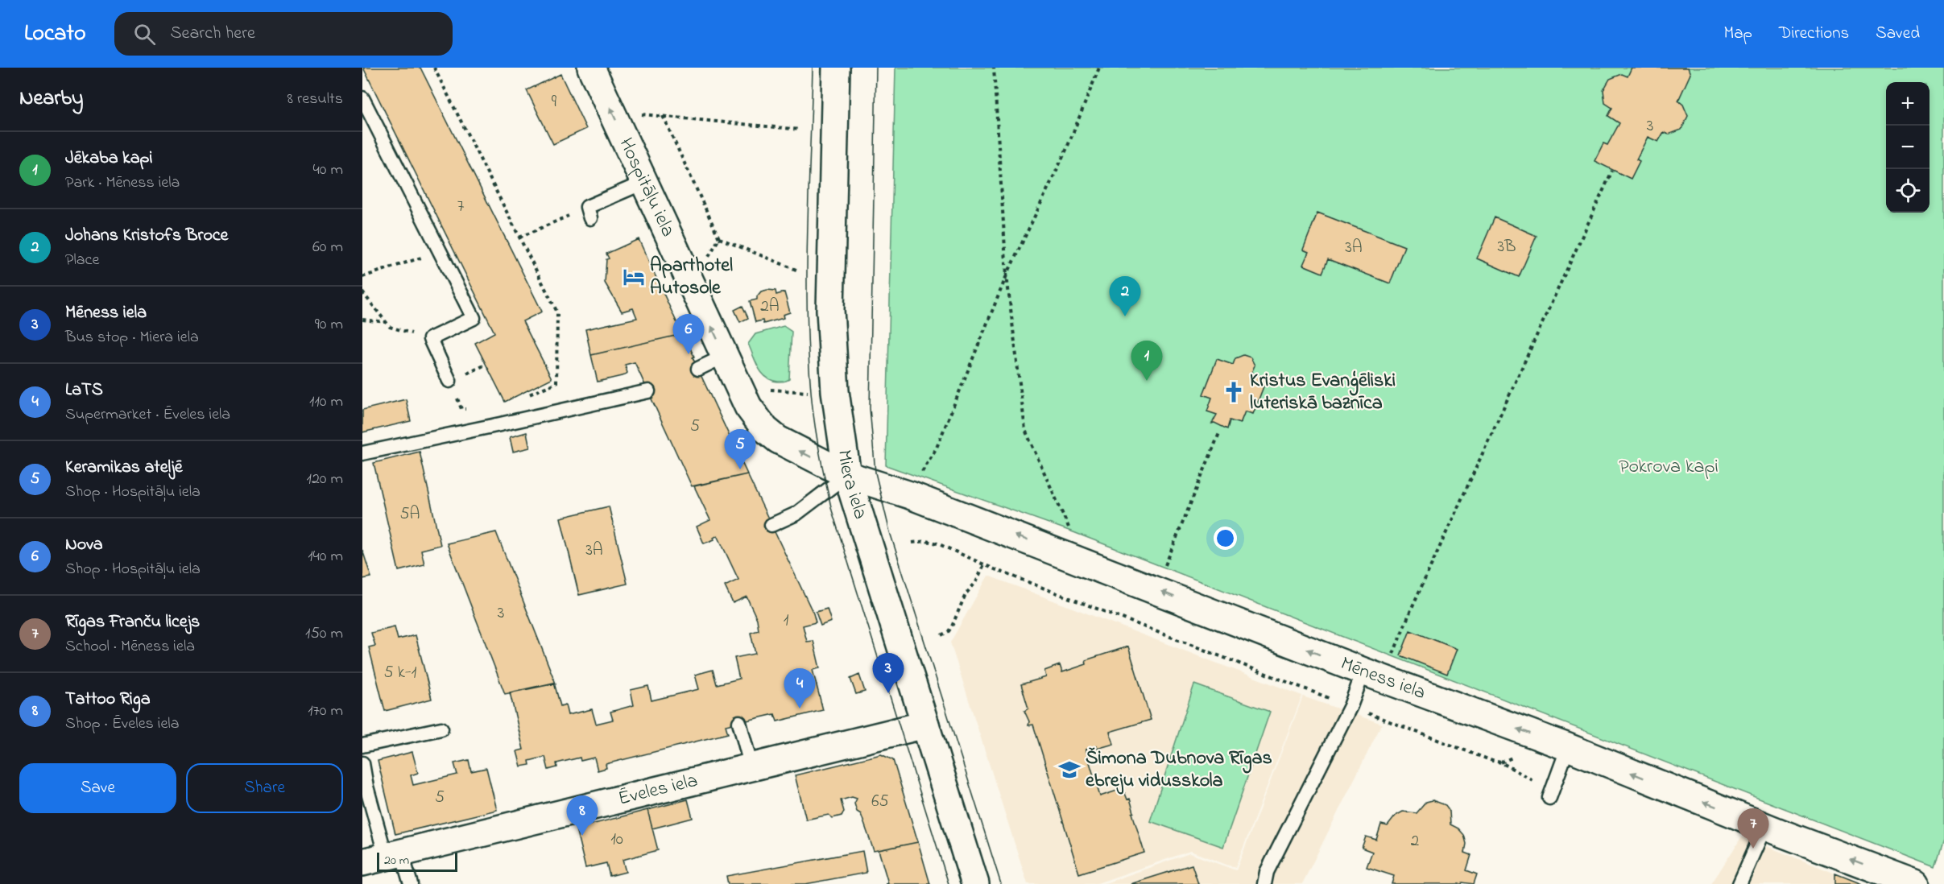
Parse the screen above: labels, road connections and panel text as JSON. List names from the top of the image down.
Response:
{
  "streets": {
    "street": [
      "Hospitāļu iela",
      "Miera iela",
      "Mēness iela",
      "Ēveles iela"
    ]
  },
  "crossings": [
    ["Hospitāļu iela", "Miera iela"],
    ["Hospitāļu iela", "Mēness iela"],
    ["Miera iela", "Mēness iela"],
    ["Miera iela", "Ēveles iela"]
  ],
  "one_way": ["Hospitāļu iela", "Mēness iela"],
  "parks": ["Pokrova kapi"],
  "places": {
    "hotel": ["Aparthotel Autosole"],
    "church": ["Kristus Evanģēliski luteriskā baznīca"],
    "school or university": ["Šimona Dubnova Rīgas ebreju vidusskola"]
  },
  "house_numbers": [
    "9",
    "3",
    "7",
    "3B",
    "3A",
    "2A",
    "5",
    "5A",
    "3A",
    "3",
    "1",
    "5 k-1",
    "5",
    "65",
    "10",
    "2"
  ],
  "scale_bar": "20 m",
  "page": {
    "header": "Locato",
    "search": "Search here",
    "nav": ["Map", "Directions", "Saved"],
    "heading": ["Nearby", "8 results"],
    "map_buttons": ["+", "−"],
    "list": [
      {
        "mark": "1",
        "name": "Jēkaba kapi",
        "note": "Park · Mēness iela",
        "value": "40 m"
      },
      {
        "mark": "2",
        "name": "Johans Kristofs Broce",
        "note": "Place",
        "value": "60 m"
      },
      {
        "mark": "3",
        "name": "Mēness iela",
        "note": "Bus stop · Miera iela",
        "value": "90 m"
      },
      {
        "mark": "4",
        "name": "LaTS",
        "note": "Supermarket · Ēveles iela",
        "value": "110 m"
      },
      {
        "mark": "5",
        "name": "Keramikas ateljē",
        "note": "Shop · Hospitāļu iela",
        "value": "120 m"
      },
      {
        "mark": "6",
        "name": "Nova",
        "note": "Shop · Hospitāļu iela",
        "value": "140 m"
      },
      {
        "mark": "7",
        "name": "Rīgas Franču licejs",
        "note": "School · Mēness iela",
        "value": "150 m"
      },
      {
        "mark": "8",
        "name": "Tattoo Riga",
        "note": "Shop · Ēveles iela",
        "value": "170 m"
      }
    ],
    "pins": [
      "2",
      "6",
      "1",
      "5",
      "3",
      "4",
      "8",
      "7"
    ],
    "buttons": ["Save", "Share"],
    "scale": "20 m"
  }
}
